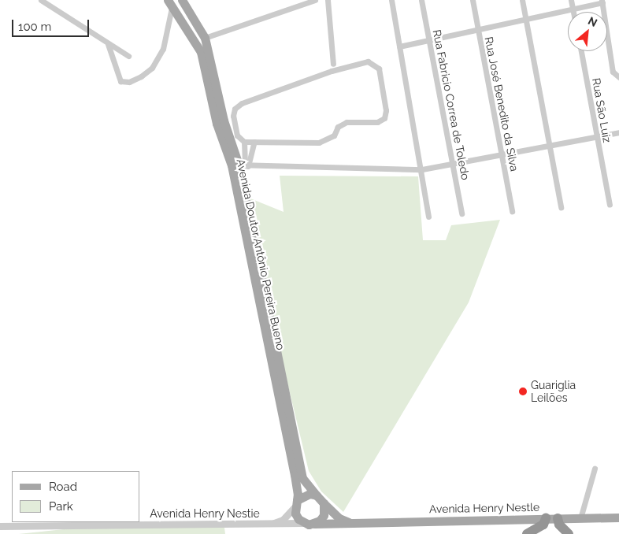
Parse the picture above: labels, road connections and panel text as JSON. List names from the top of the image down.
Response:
{
  "streets": {
    "main road": ["Avenida Doutor Antônio Pereira Bueno", "Avenida Henry Nestle"],
    "street": [
      "Rua José Benedito da Silva",
      "Rua Fabricio Correa de Toledo",
      "Rua São Luiz",
      "Avenida Henry Nestie"
    ]
  },
  "crossings": [
    ["Avenida Doutor Antônio Pereira Bueno", "Avenida Henry Nestle"],
    ["Avenida Doutor Antônio Pereira Bueno", "Avenida Henry Nestie"],
    ["Avenida Henry Nestle", "Avenida Henry Nestie"]
  ],
  "places": ["Guariglia Leilões"],
  "legend": ["Road", "Park"],
  "scale_bar": "100 m",
  "north": "top right"
}
